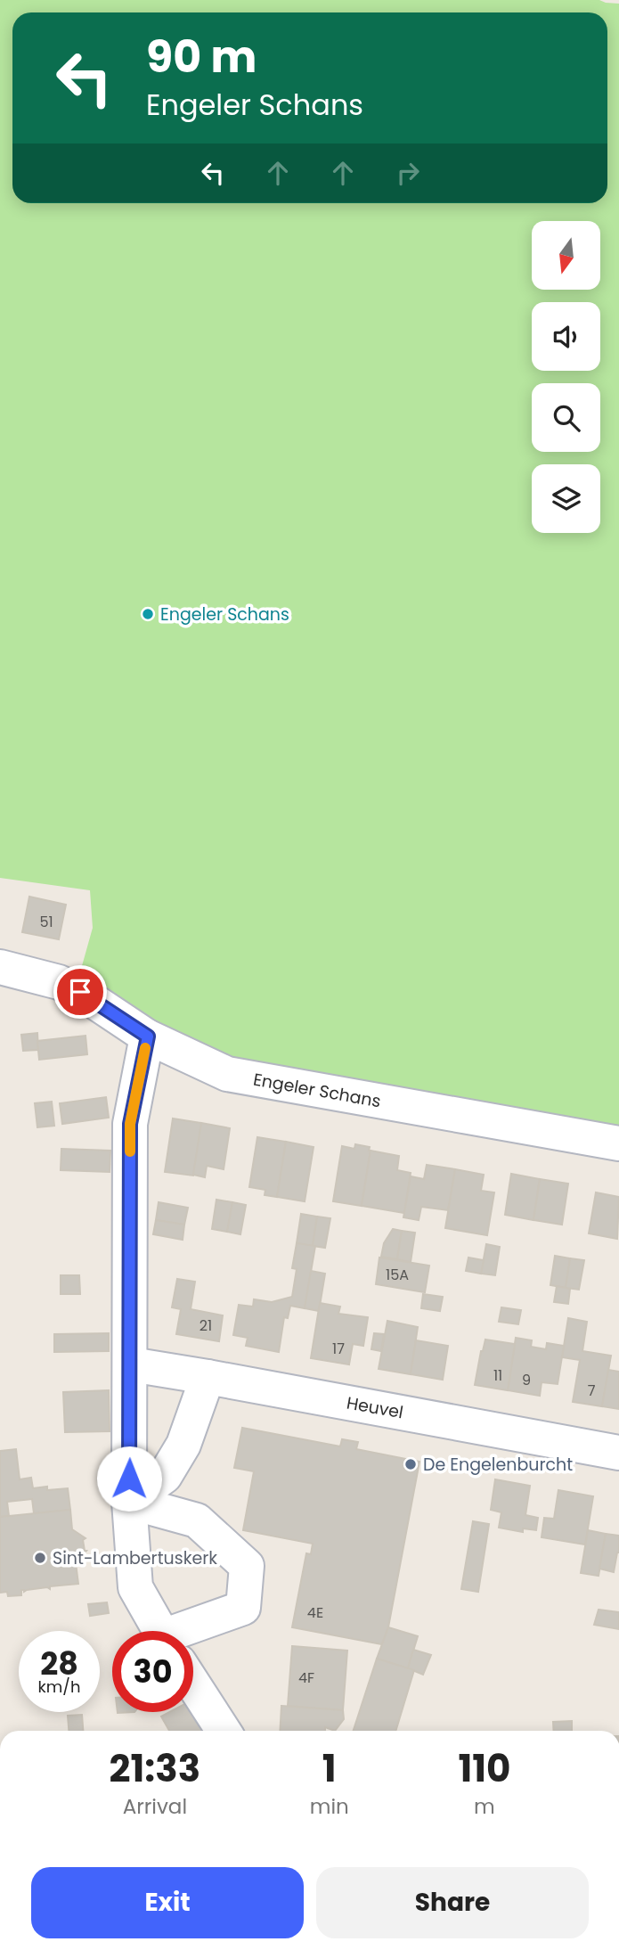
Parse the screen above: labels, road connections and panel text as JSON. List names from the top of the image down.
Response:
{
  "streets": {
    "street": ["Engeler Schans", "Heuvel"]
  },
  "places": ["Engeler Schans", "De Engelenburcht", "Sint-Lambertuskerk"],
  "house_numbers": [
    "51",
    "15A",
    "21",
    "17",
    "11",
    "9",
    "7",
    "4E",
    "4F"
  ],
  "north": "bottom",
  "page": {
    "turn": ["90 m", "Engeler Schans"],
    "speed": "28 km/h",
    "limit": "30",
    "eta": [
      "21:33",
      "Arrival",
      "1",
      "min",
      "110",
      "m"
    ],
    "buttons": ["Exit", "Share"]
  }
}
